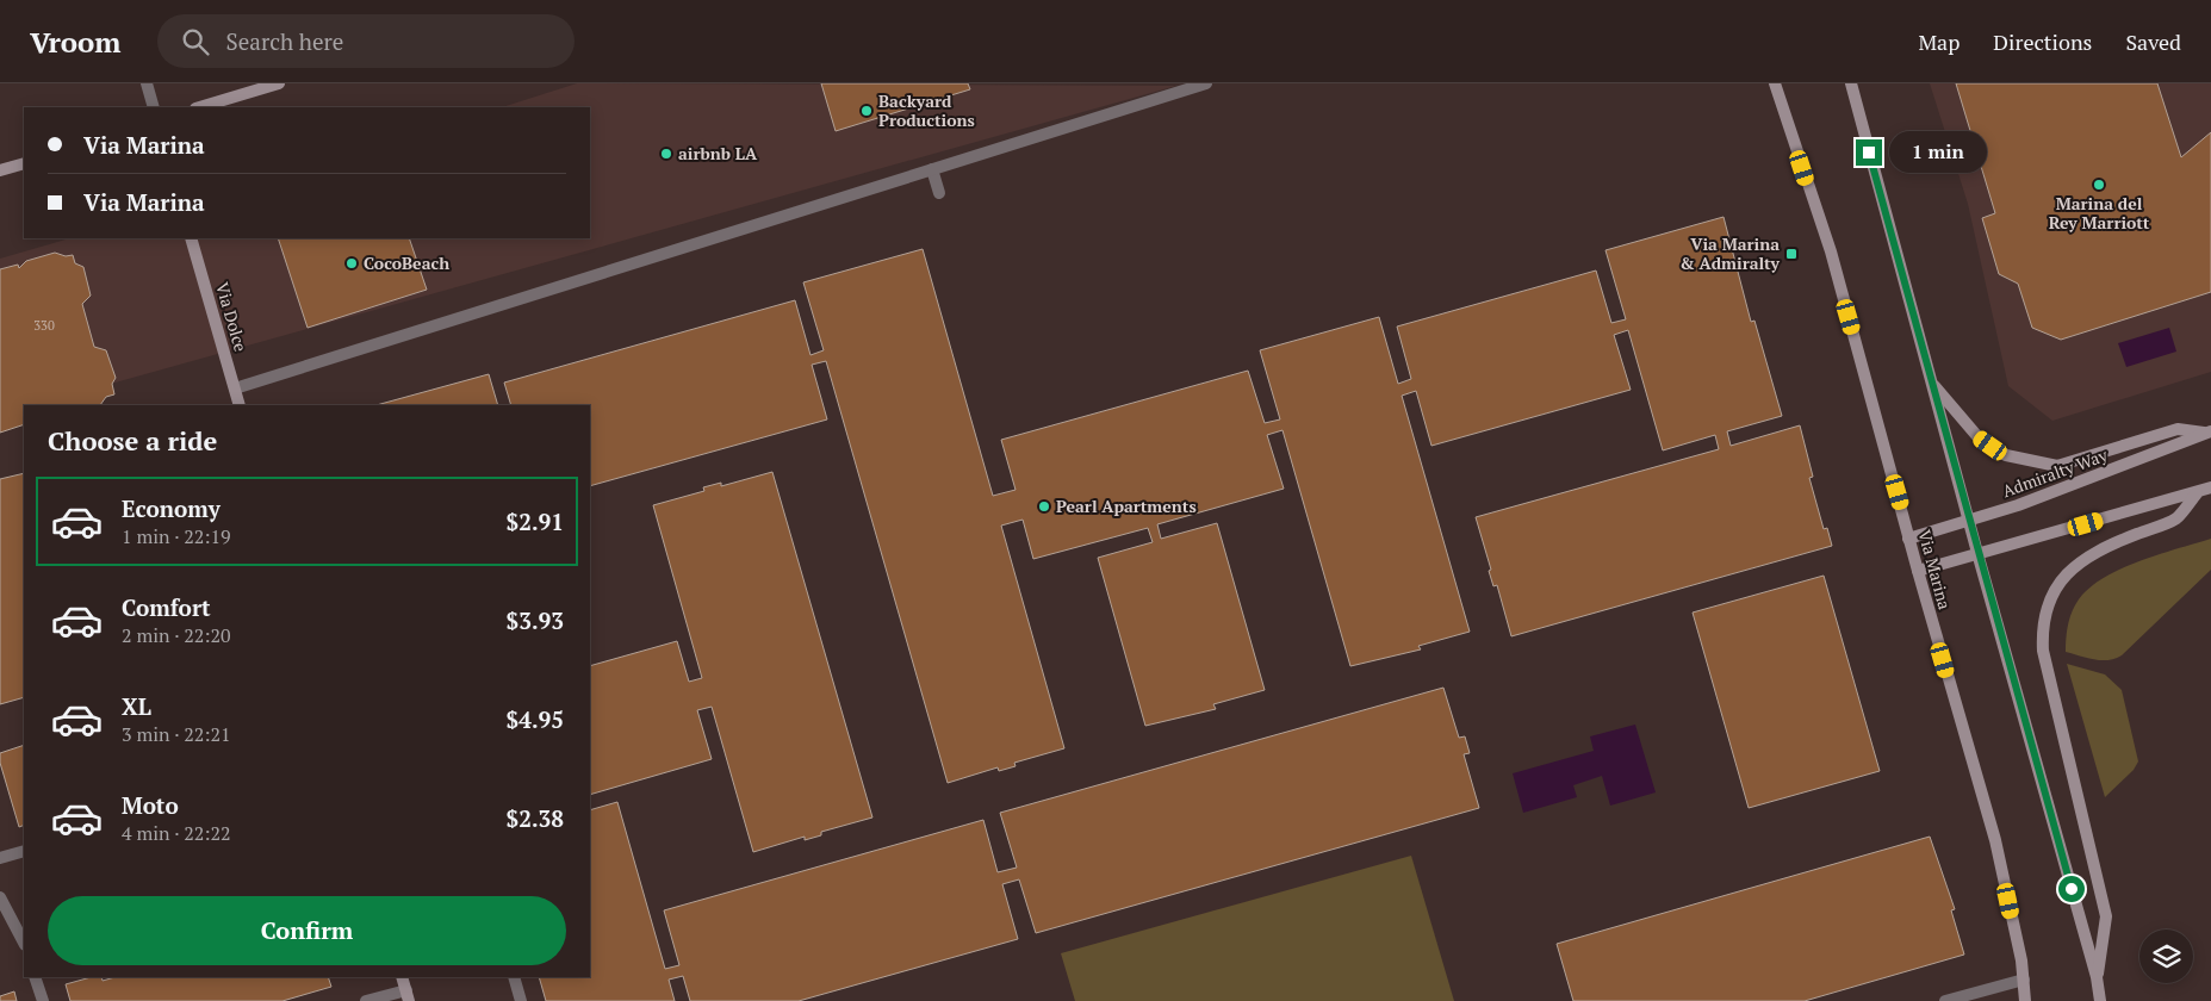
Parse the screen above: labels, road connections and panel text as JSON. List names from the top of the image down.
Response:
{
  "streets": {
    "street": ["Via Dolce", "Admiralty Way", "Via Marina"]
  },
  "crossings": [
    ["Admiralty Way", "Via Marina"]
  ],
  "places": {
    "other": [
      "Backyard Productions",
      "airbnb LA",
      "Marina del Rey Marriott",
      "CocoBeach",
      "Pearl Apartments"
    ],
    "transit": ["Via Marina & Admiralty"]
  },
  "house_numbers": ["330"],
  "page": {
    "header": "Vroom",
    "search": "Search here",
    "nav": ["Map", "Directions", "Saved"],
    "banner": ["Via Marina", "Via Marina"],
    "bubble": "1 min",
    "heading": "Choose a ride",
    "list": [
      {
        "name": "Economy",
        "note": "1 min · 22:19",
        "value": "$2.91"
      },
      {
        "name": "Comfort",
        "note": "2 min · 22:20",
        "value": "$3.93"
      },
      {
        "name": "XL",
        "note": "3 min · 22:21",
        "value": "$4.95"
      },
      {
        "name": "Moto",
        "note": "4 min · 22:22",
        "value": "$2.38"
      }
    ],
    "buttons": "Confirm"
  }
}
